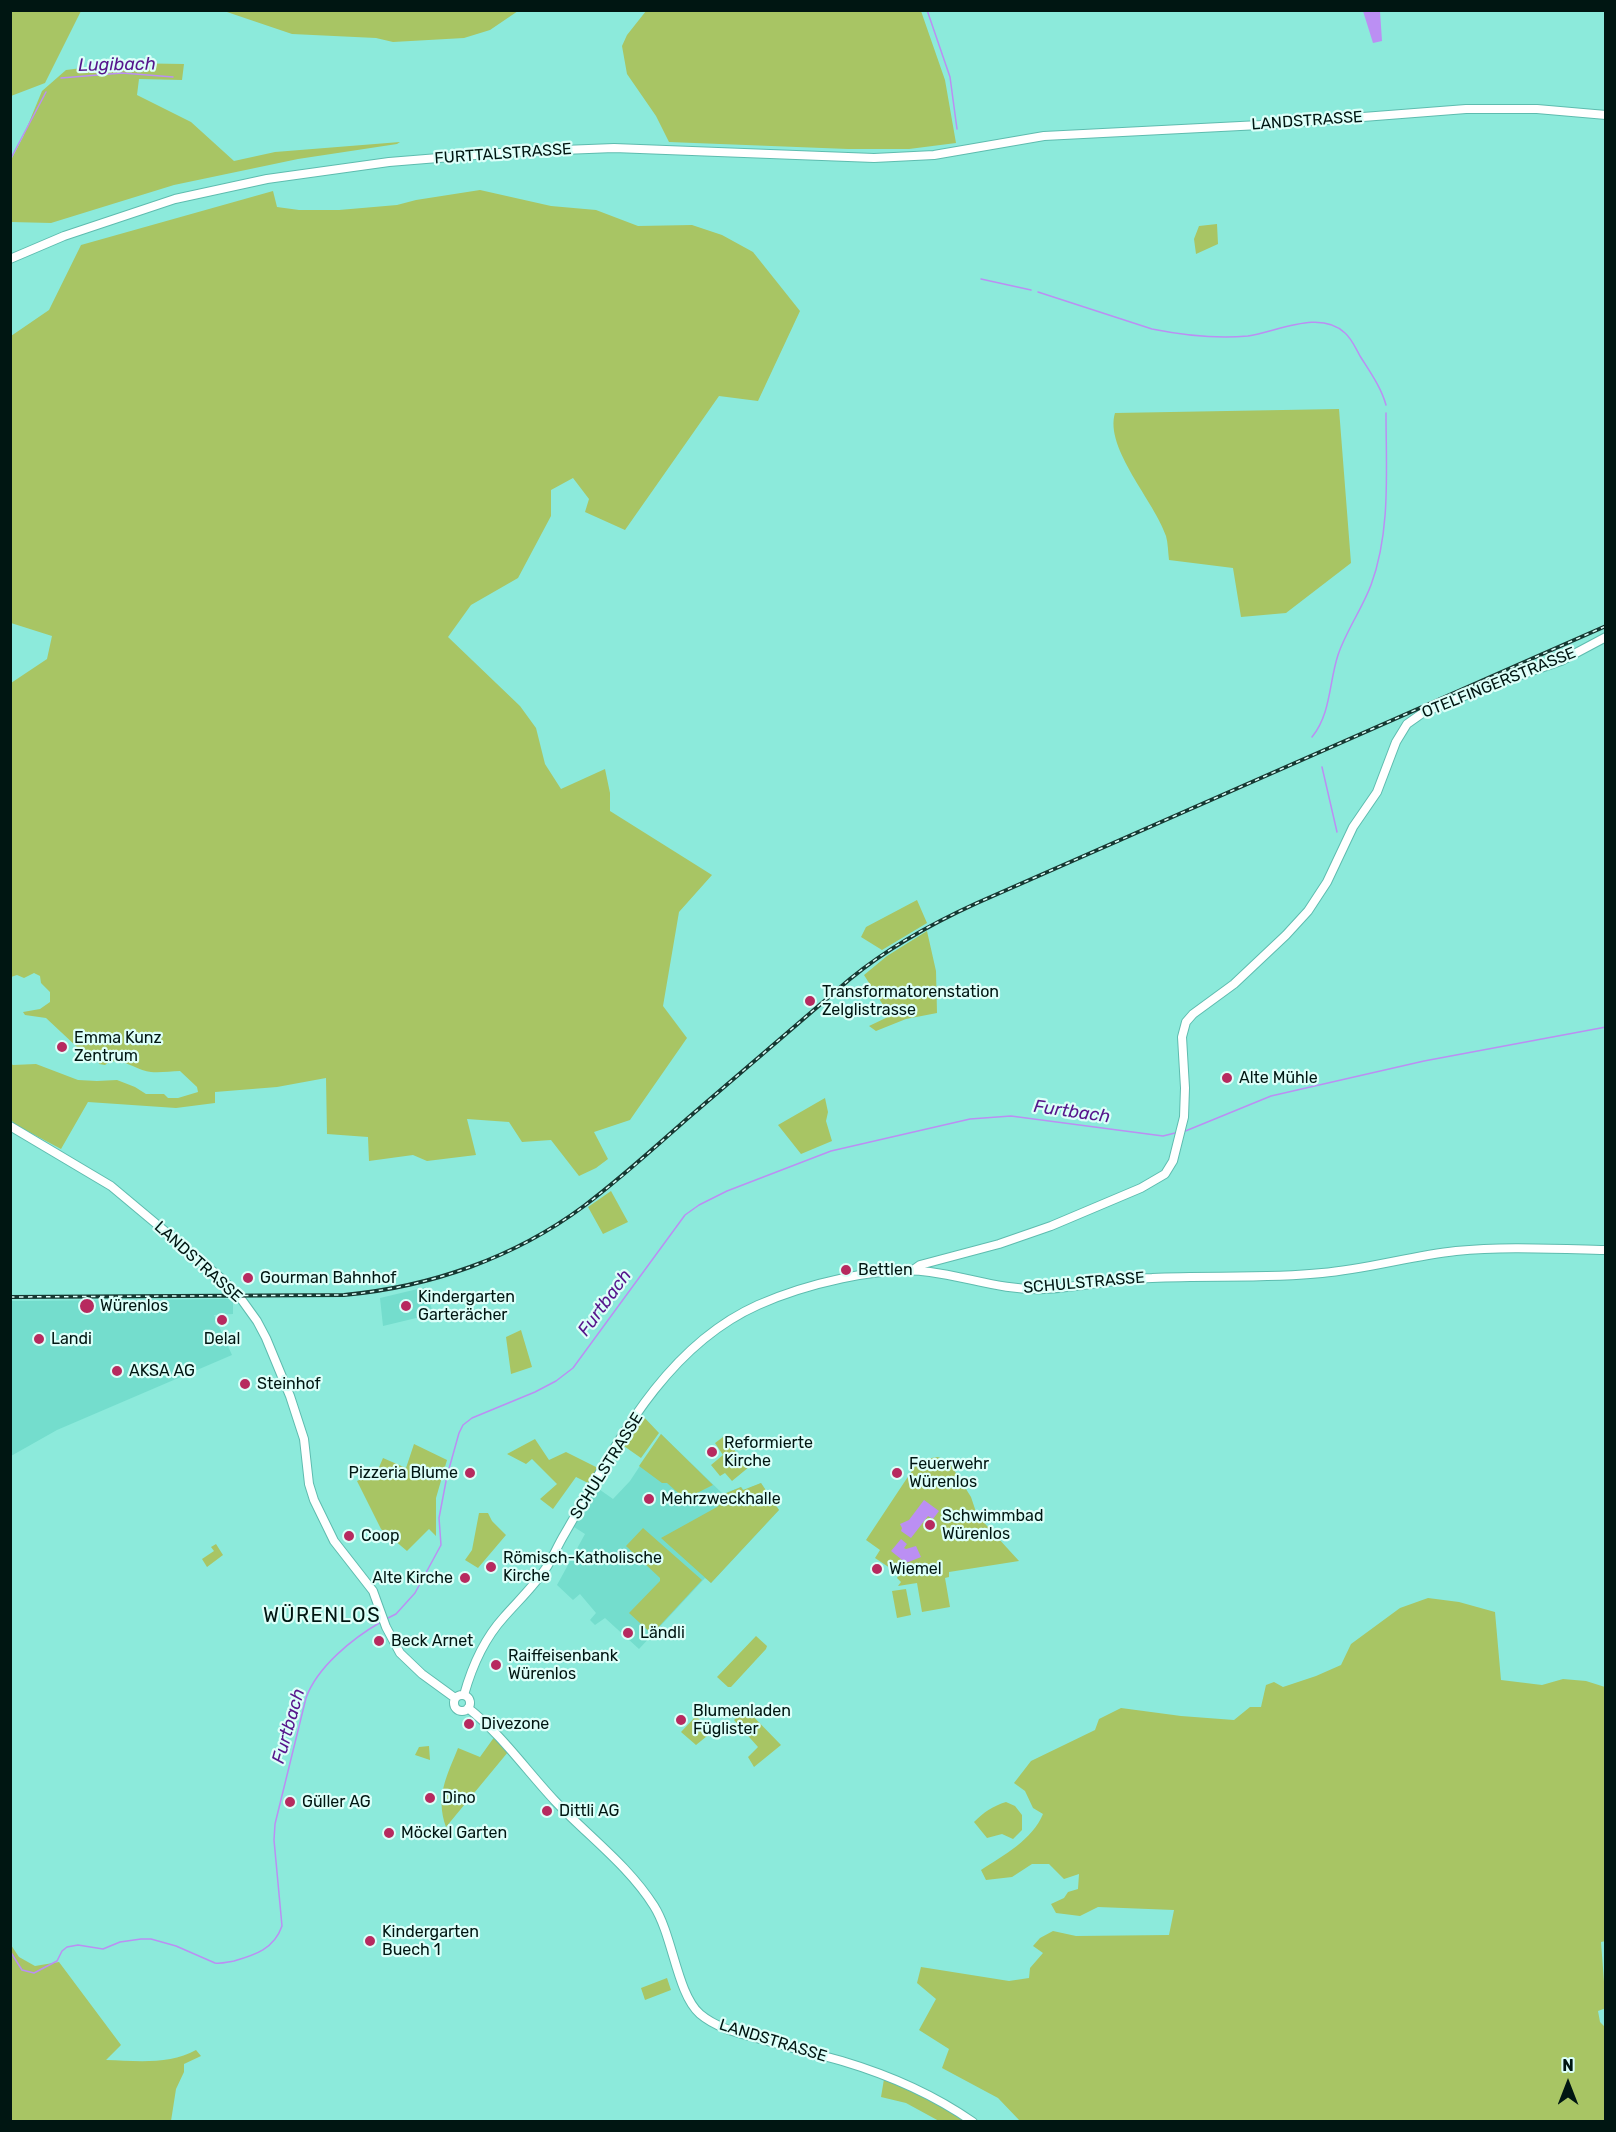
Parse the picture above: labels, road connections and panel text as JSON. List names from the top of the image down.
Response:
{
  "streets": {
    "main road": [
      "LANDSTRASSE",
      "FURTTALSTRASSE",
      "OTELFINGERSTRASSE",
      "SCHULSTRASSE"
    ]
  },
  "crossings": [
    ["LANDSTRASSE", "FURTTALSTRASSE"],
    ["LANDSTRASSE", "SCHULSTRASSE"],
    ["OTELFINGERSTRASSE", "SCHULSTRASSE"]
  ],
  "districts": ["WÜRENLOS"],
  "water": ["Lugibach", "Furtbach"],
  "places": [
    "Transformatorenstation Zelglistrasse",
    "Emma Kunz Zentrum",
    "Alte Mühle",
    "Bettlen",
    "Gourman Bahnhof",
    "Würenlos",
    "Kindergarten Garterächer",
    "Delal",
    "Landi",
    "AKSA AG",
    "Steinhof",
    "Reformierte Kirche",
    "Pizzeria Blume",
    "Feuerwehr Würenlos",
    "Mehrzweckhalle",
    "Schwimmbad Würenlos",
    "Coop",
    "Römisch-Katholische Kirche",
    "Wiemel",
    "Alte Kirche",
    "Ländli",
    "Beck Arnet",
    "Raiffeisenbank Würenlos",
    "Blumenladen Füglister",
    "Divezone",
    "Dino",
    "Güller AG",
    "Dittli AG",
    "Möckel Garten",
    "Kindergarten Buech 1"
  ],
  "north": "top"
}
